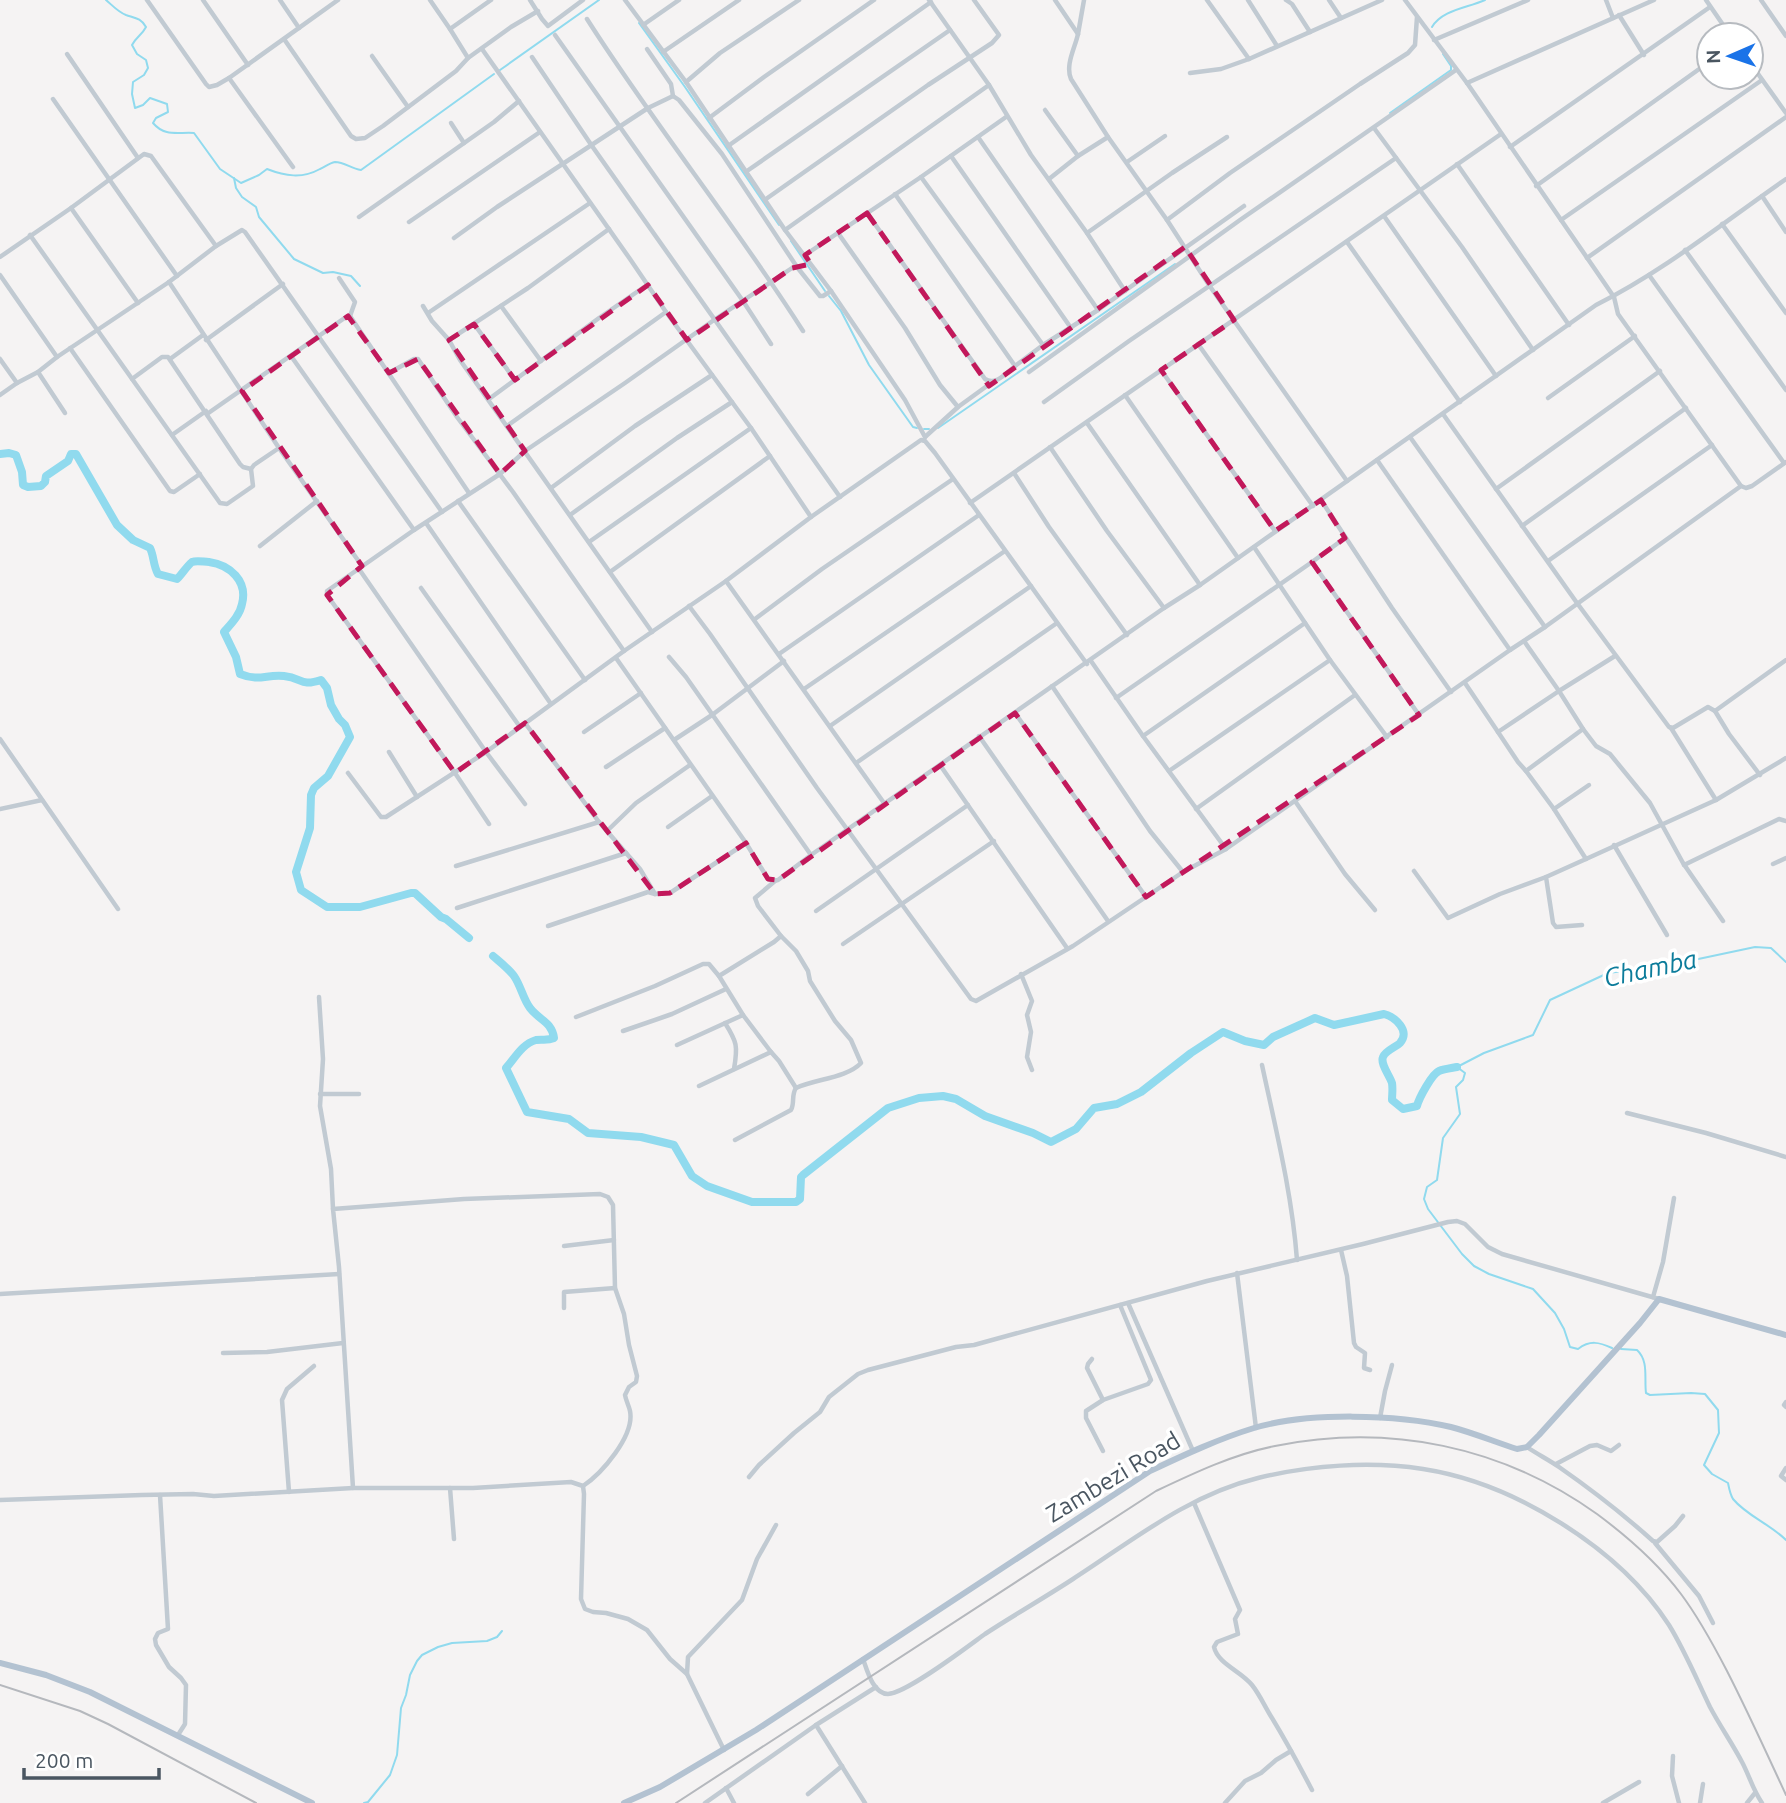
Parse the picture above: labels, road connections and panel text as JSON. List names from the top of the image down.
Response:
{
  "streets": {
    "main road": ["Zambezi Road"]
  },
  "water": ["Chamba"],
  "scale_bar": "200 m",
  "north": "left"
}
